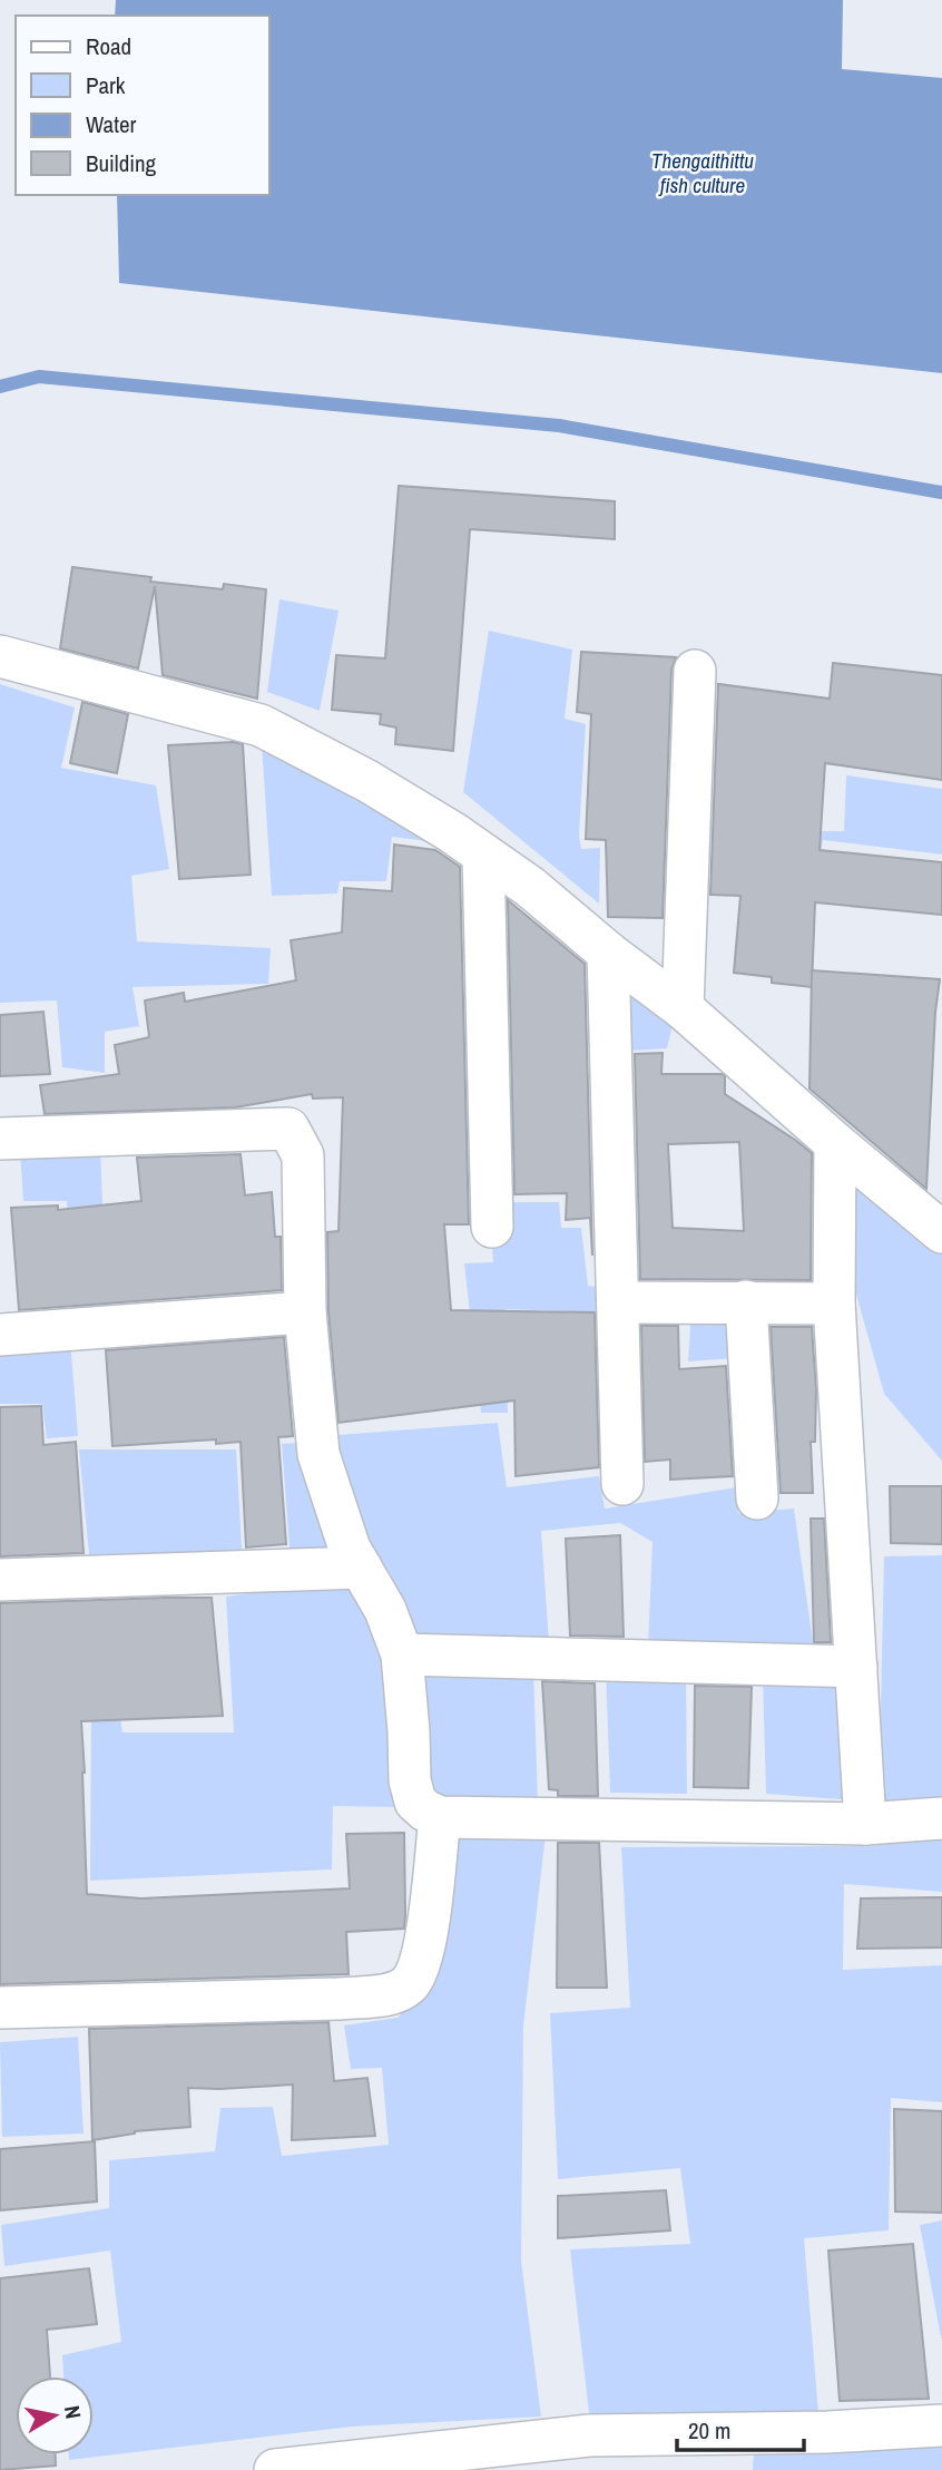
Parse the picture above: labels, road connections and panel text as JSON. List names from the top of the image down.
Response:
{
  "water": ["Thengaithittu fish culture"],
  "legend": [
    "Road",
    "Park",
    "Water",
    "Building"
  ],
  "scale_bar": "20 m",
  "north": "right"
}
